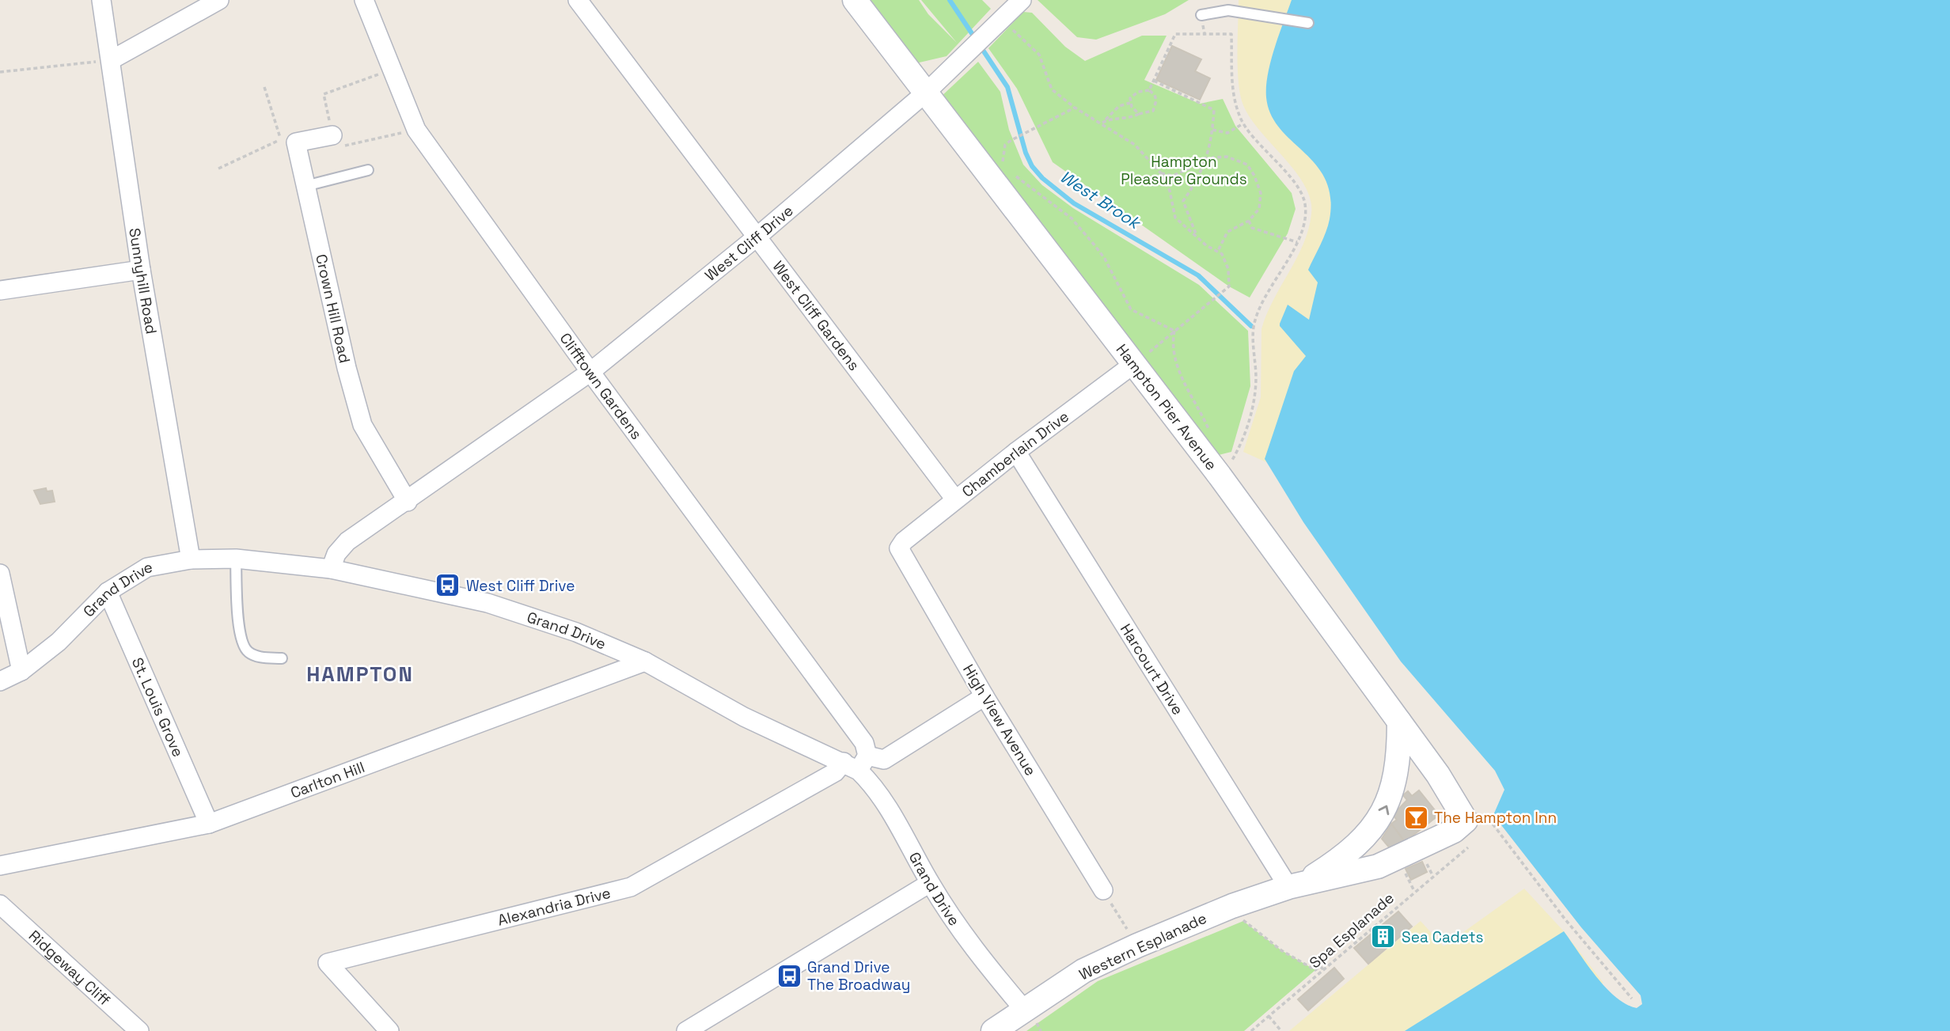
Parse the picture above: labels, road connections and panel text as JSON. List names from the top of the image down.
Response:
{
  "streets": {
    "street": [
      "West Cliff Drive",
      "Sunnyhill Road",
      "Crown Hill Road",
      "West Cliff Gardens",
      "Clifftown Gardens",
      "Hampton Pier Avenue",
      "Chamberlain Drive",
      "Grand Drive",
      "Harcourt Drive",
      "St. Louis Grove",
      "High View Avenue",
      "Carlton Hill",
      "Alexandria Drive",
      "Western Esplanade",
      "Ridgeway Cliff"
    ],
    "path": ["Spa Esplanade"]
  },
  "crossings": [
    ["West Cliff Drive", "Crown Hill Road"],
    ["West Cliff Drive", "West Cliff Gardens"],
    ["West Cliff Drive", "Clifftown Gardens"],
    ["West Cliff Drive", "Hampton Pier Avenue"],
    ["West Cliff Drive", "Grand Drive"],
    ["Sunnyhill Road", "Grand Drive"],
    ["West Cliff Gardens", "Chamberlain Drive"],
    ["Clifftown Gardens", "Grand Drive"],
    ["Clifftown Gardens", "Alexandria Drive"],
    ["Hampton Pier Avenue", "Chamberlain Drive"],
    ["Hampton Pier Avenue", "Western Esplanade"],
    ["Chamberlain Drive", "Harcourt Drive"],
    ["Chamberlain Drive", "High View Avenue"],
    ["Grand Drive", "St. Louis Grove"],
    ["Grand Drive", "Carlton Hill"],
    ["Grand Drive", "Alexandria Drive"],
    ["Grand Drive", "Western Esplanade"],
    ["Harcourt Drive", "Western Esplanade"],
    ["St. Louis Grove", "Carlton Hill"]
  ],
  "districts": ["HAMPTON"],
  "water": ["West Brook"],
  "parks": ["Hampton Pleasure Grounds"],
  "places": {
    "bus stop": ["West Cliff Drive", "Grand Drive The Broadway"],
    "bar": ["The Hampton Inn"],
    "building": ["Sea Cadets"]
  }
}
